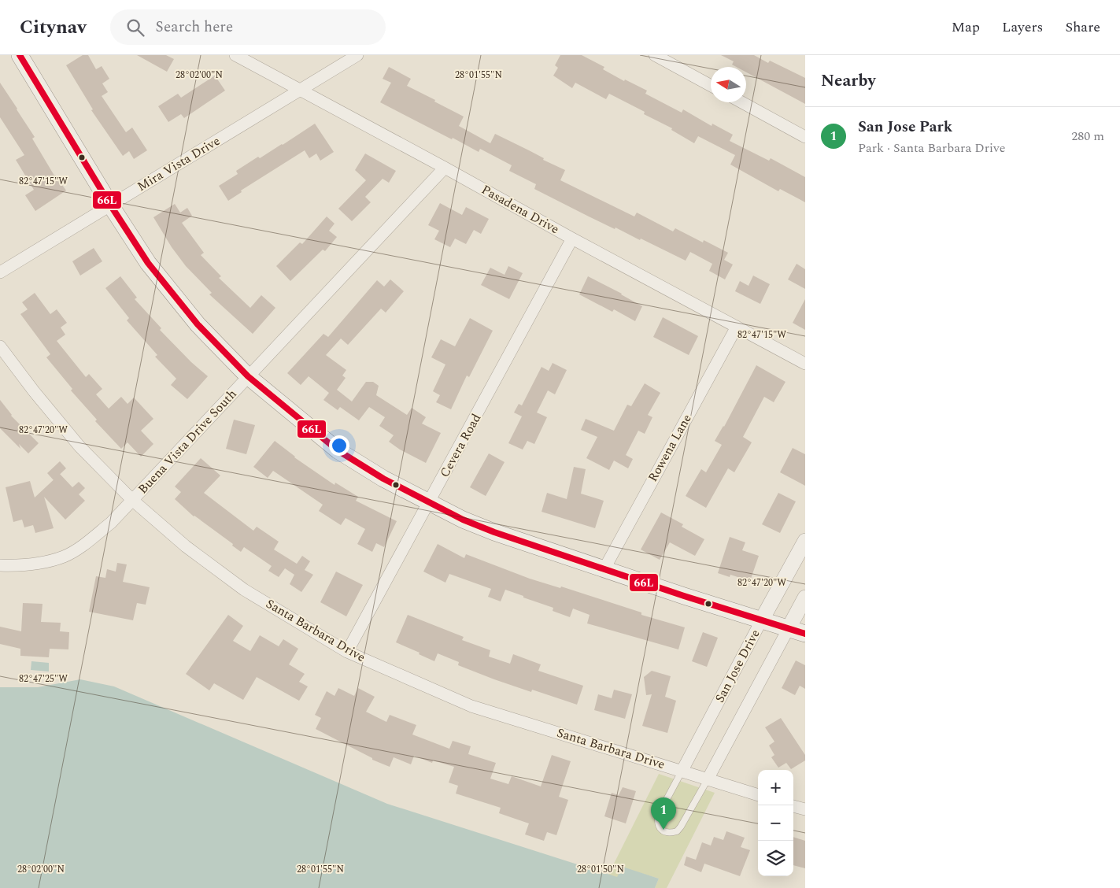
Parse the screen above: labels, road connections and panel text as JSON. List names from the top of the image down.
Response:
{
  "streets": {
    "street": [
      "Mira Vista Drive",
      "Pasadena Drive",
      "Buena Vista Drive South",
      "Cevera Road",
      "Rowena Lane",
      "Santa Barbara Drive",
      "San Jose Drive"
    ]
  },
  "crossings": [
    ["Mira Vista Drive", "Pasadena Drive"],
    ["Pasadena Drive", "Buena Vista Drive South"],
    ["Pasadena Drive", "Cevera Road"],
    ["Pasadena Drive", "Rowena Lane"],
    ["Buena Vista Drive South", "Santa Barbara Drive"],
    ["Cevera Road", "Santa Barbara Drive"],
    ["Santa Barbara Drive", "San Jose Drive"]
  ],
  "lines": ["transit line 66L"],
  "north": "left",
  "page": {
    "header": "Citynav",
    "search": "Search here",
    "nav": ["Map", "Layers", "Share"],
    "heading": "Nearby",
    "list": [
      {
        "mark": "1",
        "name": "San Jose Park",
        "note": "Park · Santa Barbara Drive",
        "value": "280 m"
      }
    ],
    "map_buttons": ["+", "−"],
    "pins": "1"
  },
  "coordinates": [
    "28°02'00\"N",
    "28°01'55\"N",
    "82°47'15\"W",
    "82°47'20\"W",
    "82°47'25\"W",
    "28°01'50\"N"
  ]
}
